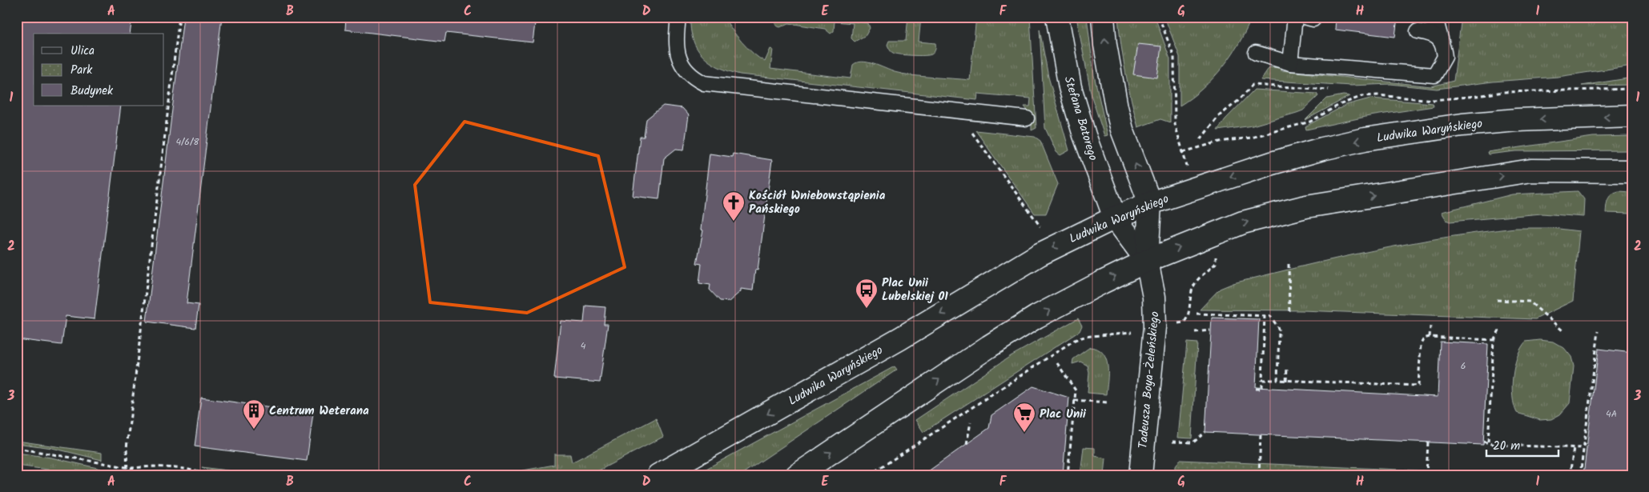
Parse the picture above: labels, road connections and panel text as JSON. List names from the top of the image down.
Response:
{
  "streets": {
    "main road": ["Stefana Batorego", "Ludwika Waryńskiego", "Tadeusza Boya-Żeleńskiego"]
  },
  "crossings": [
    ["Stefana Batorego", "Ludwika Waryńskiego"],
    ["Stefana Batorego", "Tadeusza Boya-Żeleńskiego"],
    ["Ludwika Waryńskiego", "Tadeusza Boya-Żeleńskiego"]
  ],
  "places": {
    "church": ["Kościół Wniebowstąpienia Pańskiego"],
    "bus stop": ["Plac Unii Lubelskiej 01"],
    "building": ["Centrum Weterana"],
    "supermarket": ["Plac Unii"]
  },
  "house_numbers": [
    "4/6/8",
    "4",
    "6",
    "4A"
  ],
  "legend": ["Ulica", "Park", "Budynek"],
  "scale_bar": "20 m",
  "grid": {
    "columns": [
      "A",
      "B",
      "C",
      "D",
      "E",
      "F",
      "G",
      "H",
      "I"
    ],
    "rows": ["1", "2", "3"]
  }
}
